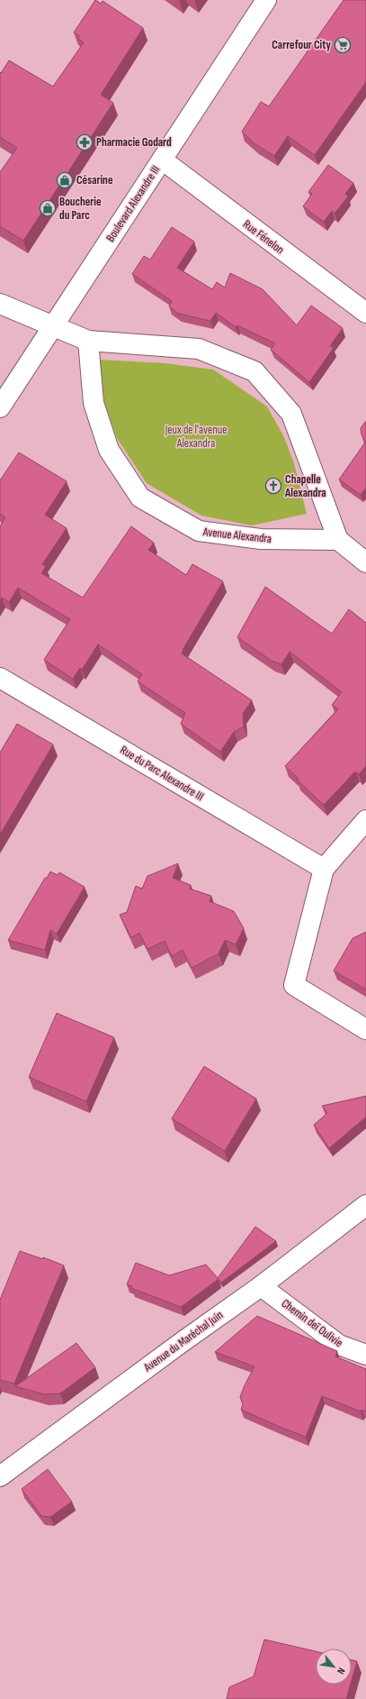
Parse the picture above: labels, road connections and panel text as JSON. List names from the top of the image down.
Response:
{
  "streets": {
    "street": [
      "Boulevard Alexandre III",
      "Rue Fénelon",
      "Avenue Alexandra",
      "Rue du Parc Alexandre III",
      "Chemin deï Oulivie",
      "Avenue du Maréchal Juin"
    ]
  },
  "crossings": [
    ["Boulevard Alexandre III", "Rue Fénelon"],
    ["Chemin deï Oulivie", "Avenue du Maréchal Juin"]
  ],
  "parks": ["Jeux de l'avenue Alexandra"],
  "places": {
    "supermarket": ["Carrefour City"],
    "pharmacy": ["Pharmacie Godard"],
    "shop": ["Césarine", "Boucherie du Parc"],
    "church": ["Chapelle Alexandra"]
  },
  "north": "bottom right"
}
